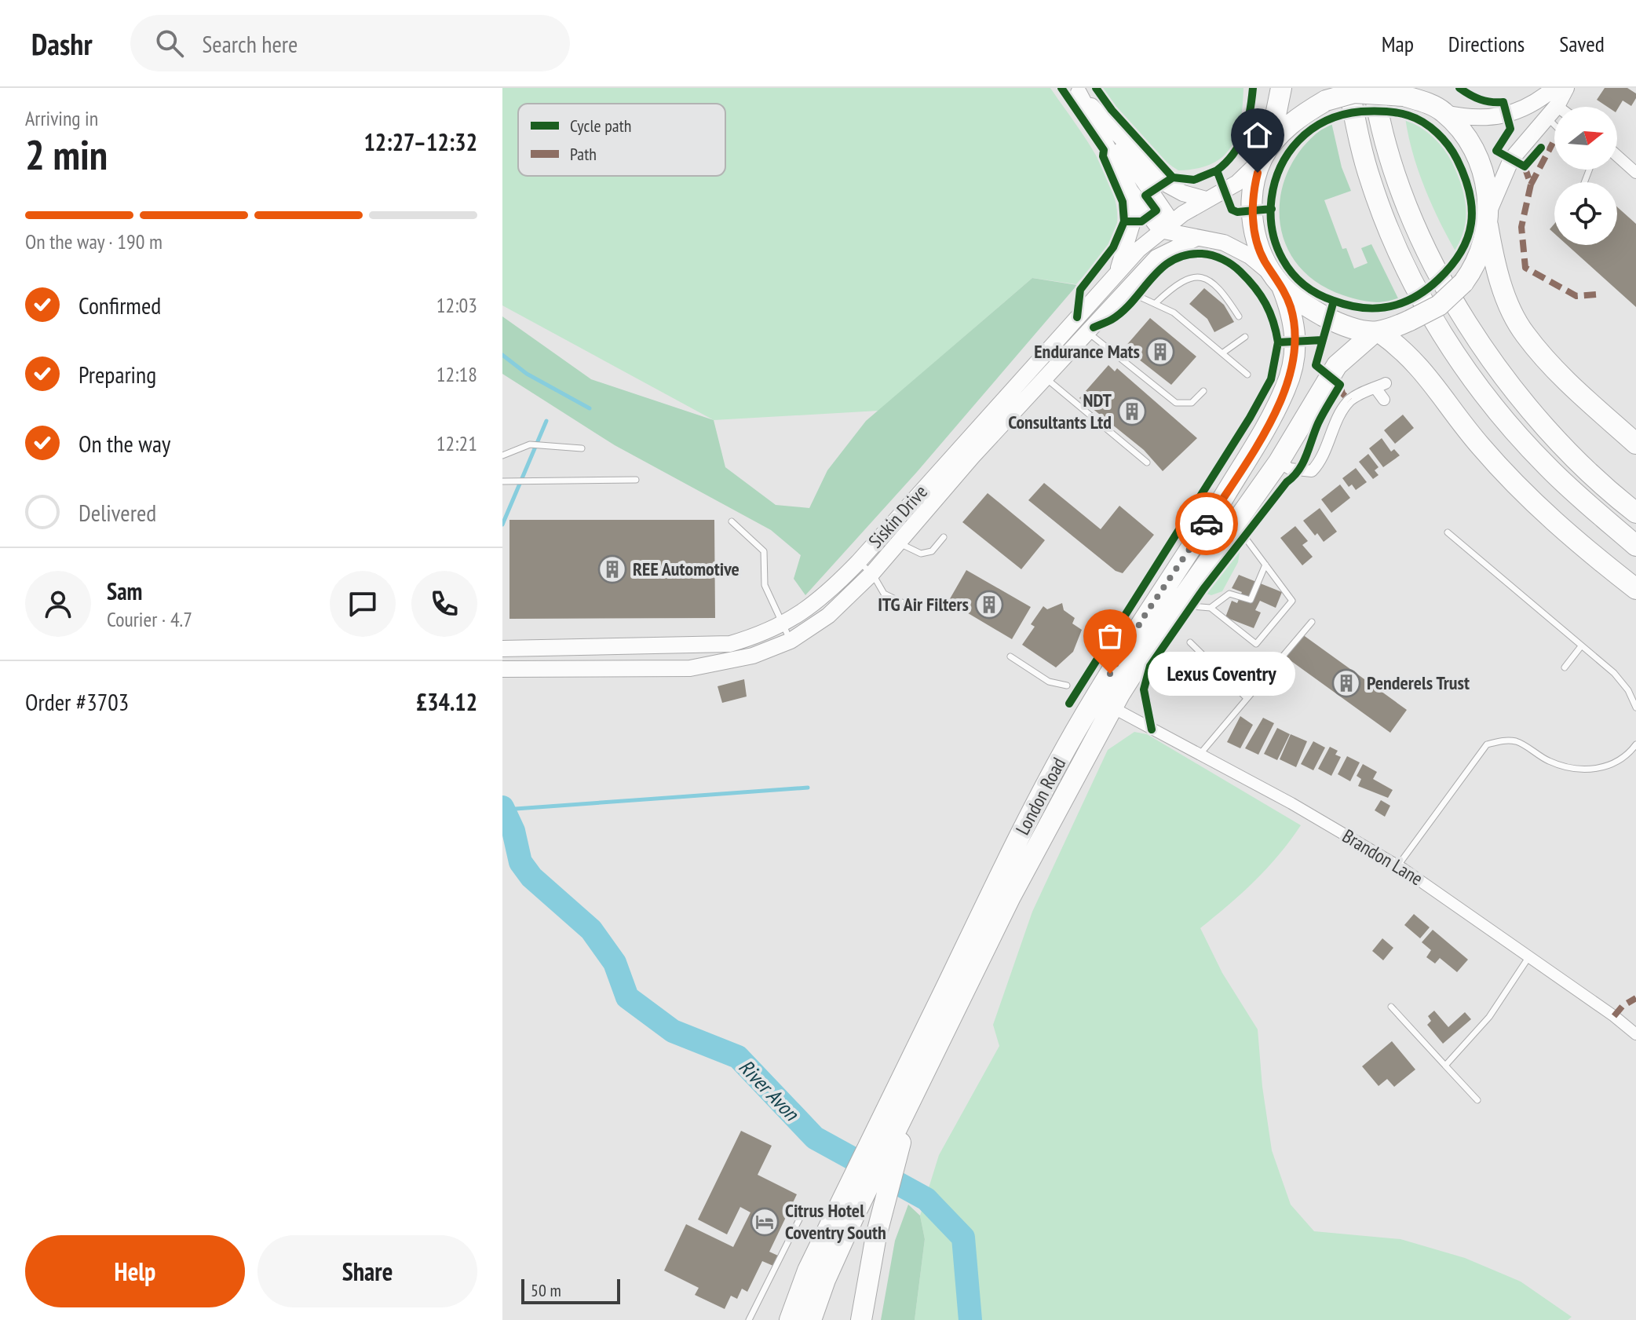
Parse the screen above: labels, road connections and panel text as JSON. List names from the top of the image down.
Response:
{
  "streets": {
    "highway": ["London Road"],
    "street": ["Siskin Drive", "Brandon Lane"]
  },
  "crossings": [
    ["London Road", "Brandon Lane"]
  ],
  "water": ["River Avon"],
  "places": {
    "building": [
      "Endurance Mats",
      "NDT Consultants Ltd",
      "REE Automotive",
      "ITG Air Filters",
      "Penderels Trust"
    ],
    "other": ["Lexus Coventry"],
    "hotel": ["Citrus Hotel Coventry South"]
  },
  "legend": ["Cycle path", "Path"],
  "scale_bar": "50 m",
  "north": "right",
  "page": {
    "header": "Dashr",
    "search": "Search here",
    "nav": ["Map", "Directions", "Saved"],
    "heading": ["2 min", "Arriving in", "12:27–12:32"],
    "panel": [
      "Sam",
      "Courier · 4.7",
      "Order #3703",
      "£34.12"
    ],
    "bar": "On the way · 190 m",
    "list": [
      ["Confirmed", "12:03"],
      ["Preparing", "12:18"],
      ["On the way", "12:21"],
      "Delivered"
    ],
    "bubble": "Lexus Coventry",
    "buttons": ["Help", "Share"],
    "scale": "50 m"
  }
}
